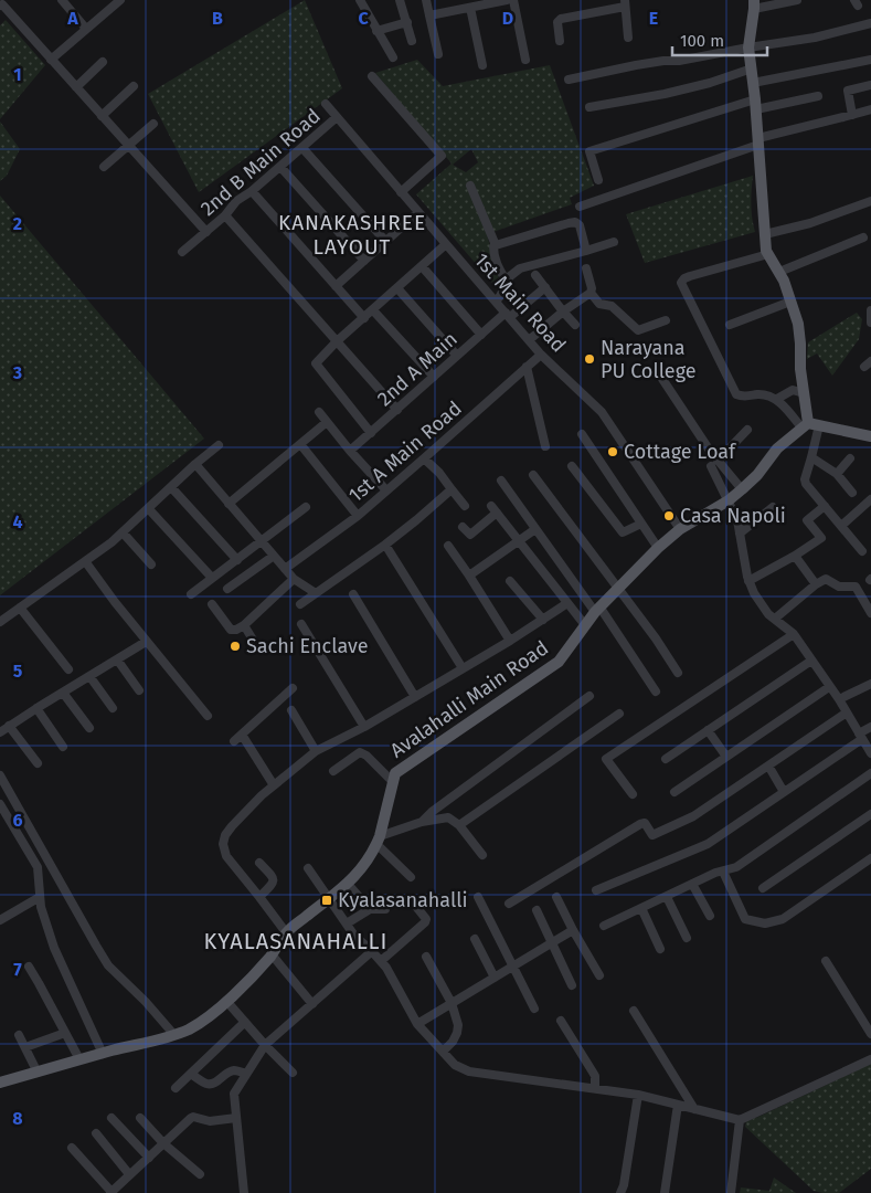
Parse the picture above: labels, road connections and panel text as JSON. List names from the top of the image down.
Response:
{
  "streets": {
    "main road": ["Avalahalli Main Road"],
    "street": [
      "2nd B Main Road",
      "1st Main Road",
      "2nd A Main",
      "1st A Main Road"
    ]
  },
  "crossings": [
    ["2nd B Main Road", "1st Main Road"],
    ["1st Main Road", "2nd A Main"],
    ["1st Main Road", "1st A Main Road"],
    ["1st Main Road", "Avalahalli Main Road"]
  ],
  "districts": ["KANAKASHREE LAYOUT", "KYALASANAHALLI"],
  "places": {
    "other": [
      "Narayana PU College",
      "Cottage Loaf",
      "Casa Napoli",
      "Sachi Enclave"
    ],
    "transit": ["Kyalasanahalli"]
  },
  "scale_bar": "100 m",
  "grid": {
    "columns": [
      "A",
      "B",
      "C",
      "D",
      "E"
    ],
    "rows": [
      "1",
      "2",
      "3",
      "4",
      "5",
      "6",
      "7",
      "8"
    ]
  }
}
